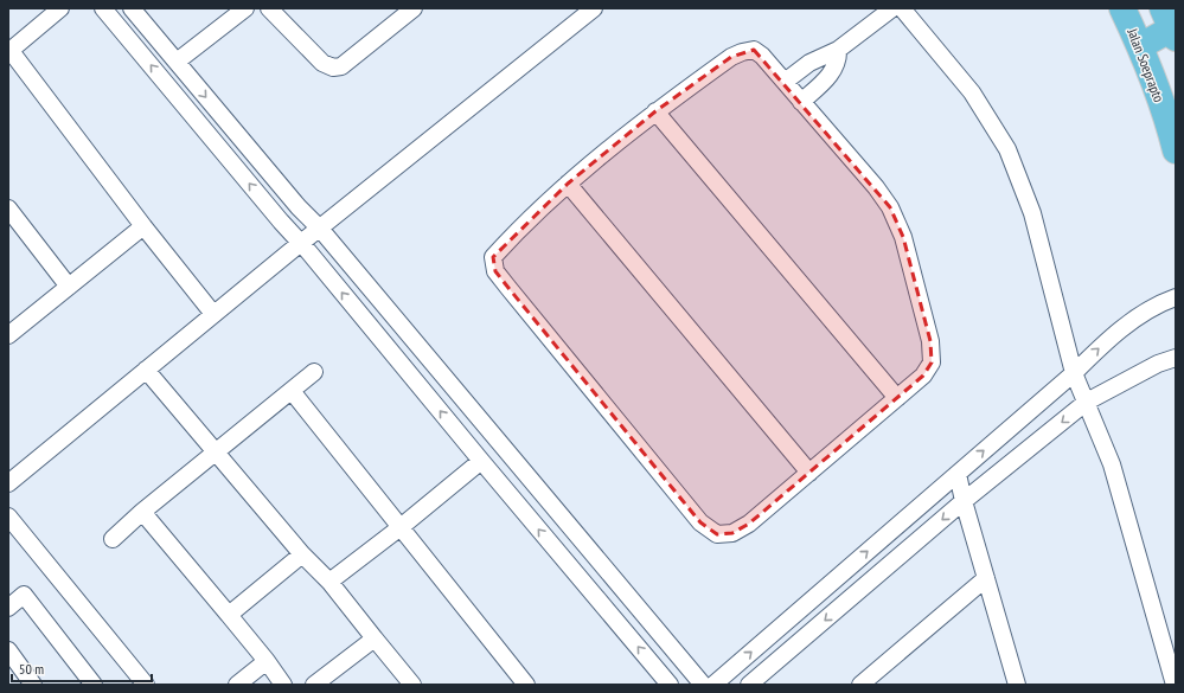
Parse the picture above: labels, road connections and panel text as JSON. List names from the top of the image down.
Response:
{
  "streets": {
    "highway": ["Jalan Soeprapto"]
  },
  "scale_bar": "50 m"
}
